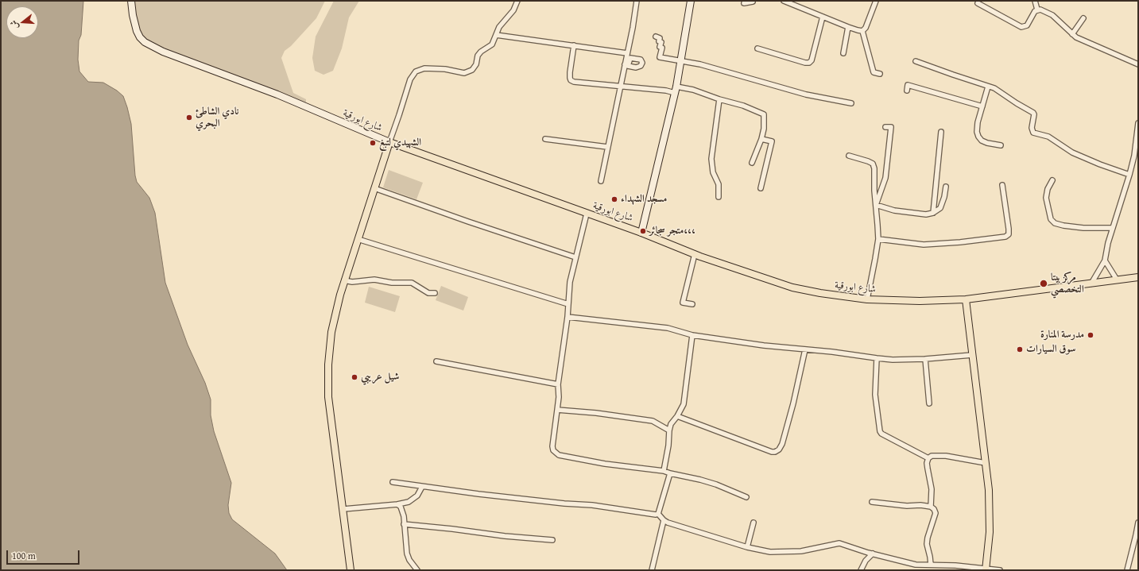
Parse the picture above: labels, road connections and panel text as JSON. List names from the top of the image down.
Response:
{
  "streets": {
    "main road": ["شارع ابورقية"]
  },
  "places": [
    "نادي الشاطئ البحري",
    "الشهيدي لتبغ",
    "مسجد الشهداء",
    "متجر سجائر،،،",
    "مركز بيتا التخصصي",
    "مدرسة المنارة",
    "سوق السيارات",
    "شيل عريبي"
  ],
  "scale_bar": "100 m",
  "north": "left"
}
